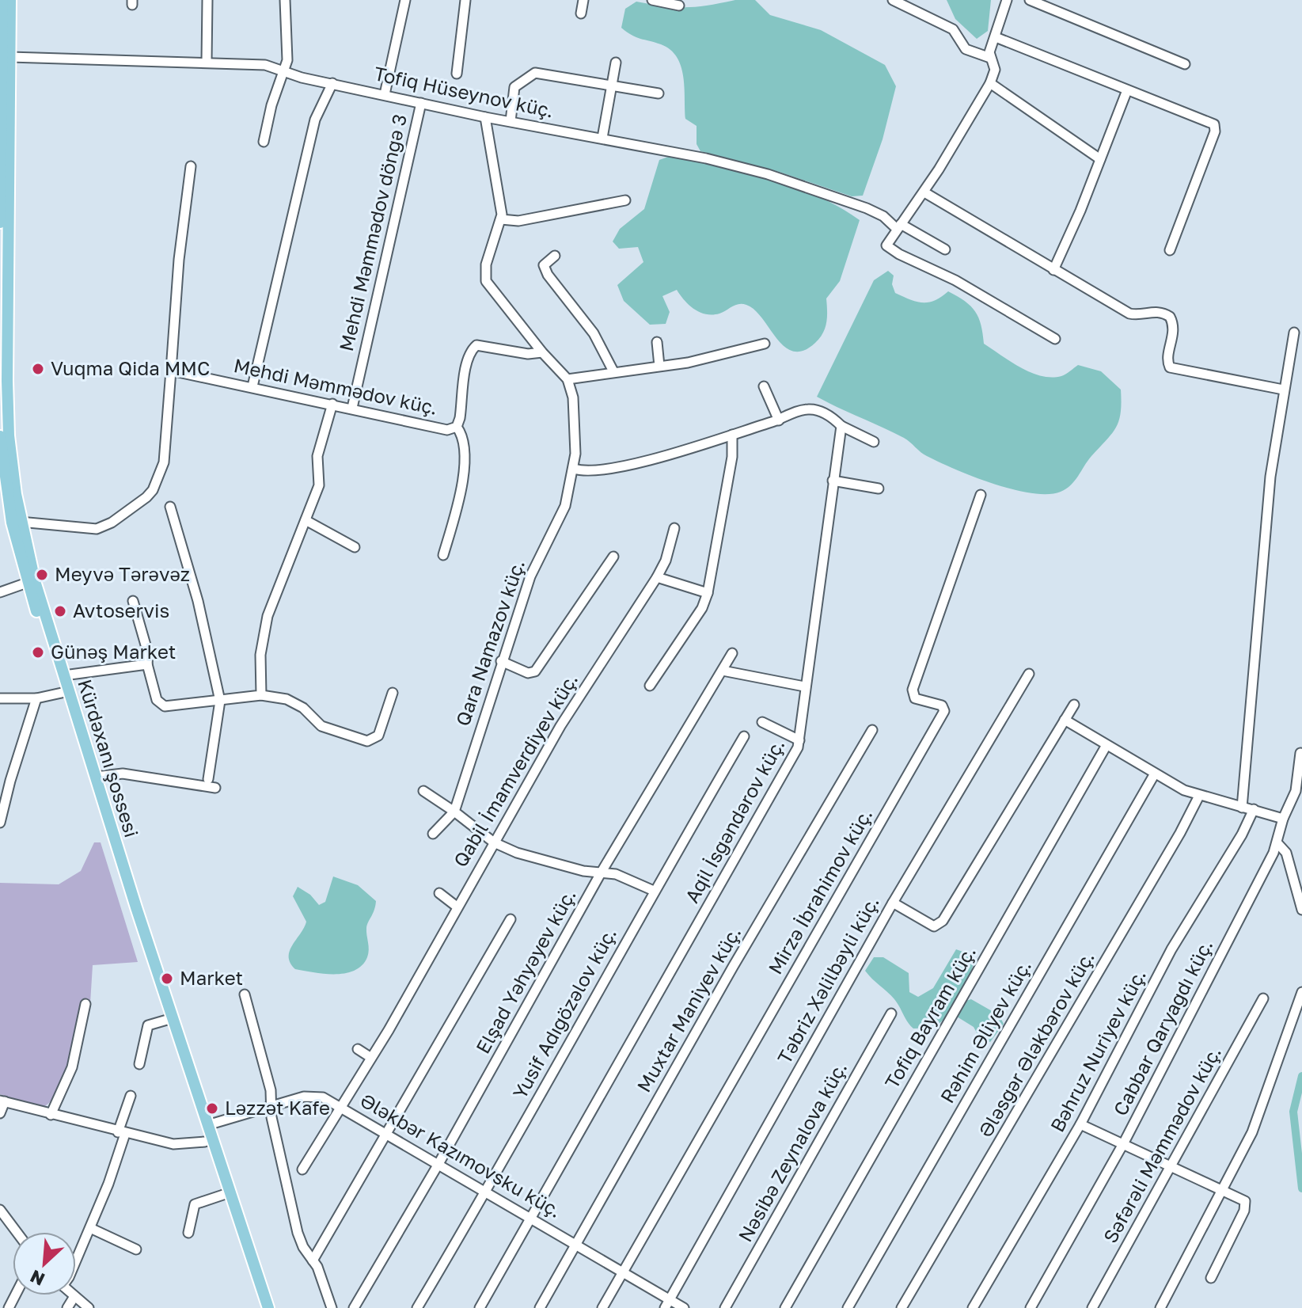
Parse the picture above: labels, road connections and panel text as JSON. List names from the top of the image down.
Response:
{
  "streets": {
    "main road": ["Kürdəxanı şossesi"],
    "street": [
      "Tofiq Hüseynov küç.",
      "Mehdi Məmmədov döngə 3",
      "Mehdi Məmmədov küç.",
      "Qara Namazov küç.",
      "Qabil İmamverdiyev küç.",
      "Aqil İsgəndərov küç.",
      "Mirzə İbrahimov küç.",
      "Elşad Yəhyəyev küç.",
      "Təbriz Xəlilbəyli küç.",
      "Muxtar Maniyev küç.",
      "Yusif Adığözəlov küç.",
      "Tofiq Bayram küç.",
      "Cabbar Qaryağdı küç.",
      "Rəhim Əliyev küç.",
      "Ələsgər Ələkbərov küç.",
      "Bəhruz Nuriyev küç.",
      "Səfərəli Məmmədov küç.",
      "Nəsibə Zeynalova küç.",
      "Ələkbər Kazımovsku küç."
    ]
  },
  "crossings": [
    ["Tofiq Hüseynov küç.", "Mehdi Məmmədov döngə 3"],
    ["Tofiq Hüseynov küç.", "Kürdəxanı şossesi"],
    ["Mehdi Məmmədov döngə 3", "Mehdi Məmmədov küç."],
    ["Kürdəxanı şossesi", "Ələkbər Kazımovsku küç."],
    ["Qabil İmamverdiyev küç.", "Ələkbər Kazımovsku küç."],
    ["Aqil İsgəndərov küç.", "Ələkbər Kazımovsku küç."],
    ["Mirzə İbrahimov küç.", "Ələkbər Kazımovsku küç."],
    ["Elşad Yəhyəyev küç.", "Ələkbər Kazımovsku küç."],
    ["Təbriz Xəlilbəyli küç.", "Ələkbər Kazımovsku küç."],
    ["Muxtar Maniyev küç.", "Ələkbər Kazımovsku küç."],
    ["Yusif Adığözəlov küç.", "Ələkbər Kazımovsku küç."]
  ],
  "places": [
    "Vuqma Qida MMC",
    "Meyvə Tərəvəz",
    "Avtoservis",
    "Günəş Market",
    "Market",
    "Ləzzət Kafe"
  ],
  "north": "bottom left"
}
